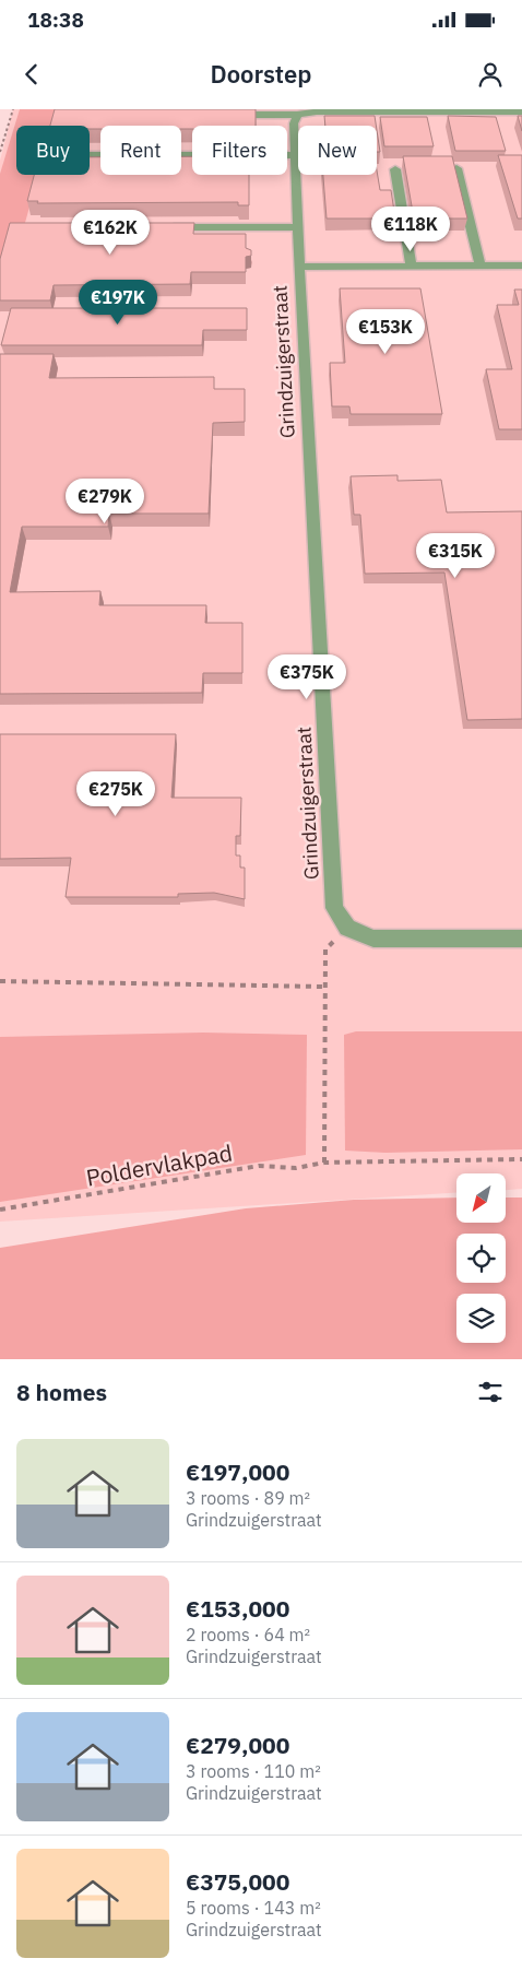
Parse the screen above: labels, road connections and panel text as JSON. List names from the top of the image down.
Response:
{
  "streets": {
    "street": ["Grindzuigerstraat"],
    "path": ["Poldervlakpad"]
  },
  "north": "bottom left",
  "page": {
    "status": "18:38",
    "header": "Doorstep",
    "chip": [
      "Buy",
      "Rent",
      "Filters",
      "New"
    ],
    "price": [
      "€118K",
      "€162K",
      "€197K",
      "€153K",
      "€279K",
      "€315K",
      "€375K",
      "€275K"
    ],
    "heading": "8 homes",
    "list": [
      {
        "name": "€197,000",
        "note": "3 rooms · 89 m² · Grindzuigerstraat"
      },
      {
        "name": "€153,000",
        "note": "2 rooms · 64 m² · Grindzuigerstraat"
      },
      {
        "name": "€279,000",
        "note": "3 rooms · 110 m² · Grindzuigerstraat"
      },
      {
        "name": "€375,000",
        "note": "5 rooms · 143 m² · Grindzuigerstraat"
      }
    ]
  }
}
